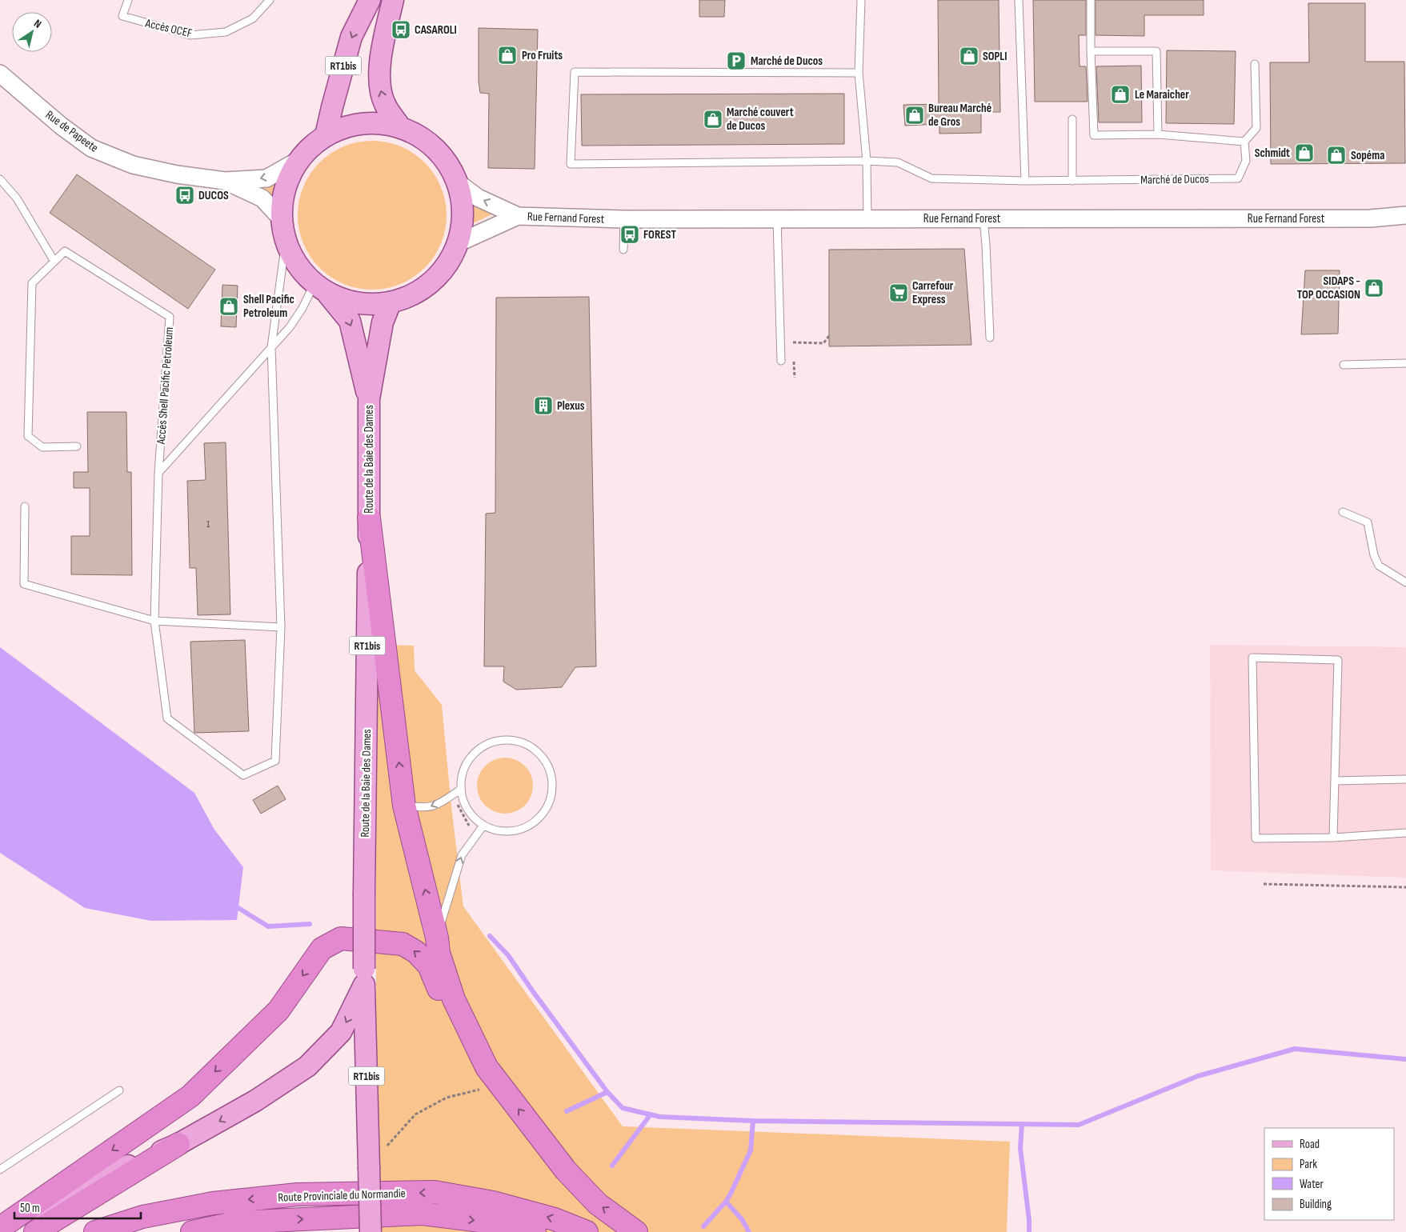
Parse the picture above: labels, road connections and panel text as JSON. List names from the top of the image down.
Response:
{
  "streets": {
    "highway": ["Route Provinciale du Normandie"],
    "main road": ["RT1bis", "Route de la Baie des Dames"],
    "street": ["Rue de Papeete", "Rue Fernand Forest"],
    "lane": ["Accès OCEF", "Marché de Ducos", "Accès Shell Pacific Petroleum"]
  },
  "crossings": [
    ["RT1bis", "Route de la Baie des Dames"],
    ["Rue de Papeete", "Route de la Baie des Dames"],
    ["Rue Fernand Forest", "Route de la Baie des Dames"],
    ["Accès Shell Pacific Petroleum", "Route de la Baie des Dames"]
  ],
  "places": {
    "bus stop": ["CASAROLI", "DUCOS", "FOREST"],
    "shop": [
      "Pro Fruits",
      "SOPLI",
      "Le Maraicher",
      "Bureau Marché de Gros",
      "Marché couvert de Ducos",
      "Schmidt",
      "Sopéma",
      "SIDAPS - TOP OCCASION",
      "Shell Pacific Petroleum"
    ],
    "parking": ["Marché de Ducos"],
    "supermarket": ["Carrefour Express"],
    "building": ["Plexus"]
  },
  "house_numbers": ["1"],
  "legend": [
    "Road",
    "Park",
    "Water",
    "Building"
  ],
  "scale_bar": "50 m",
  "north": "top right"
}
